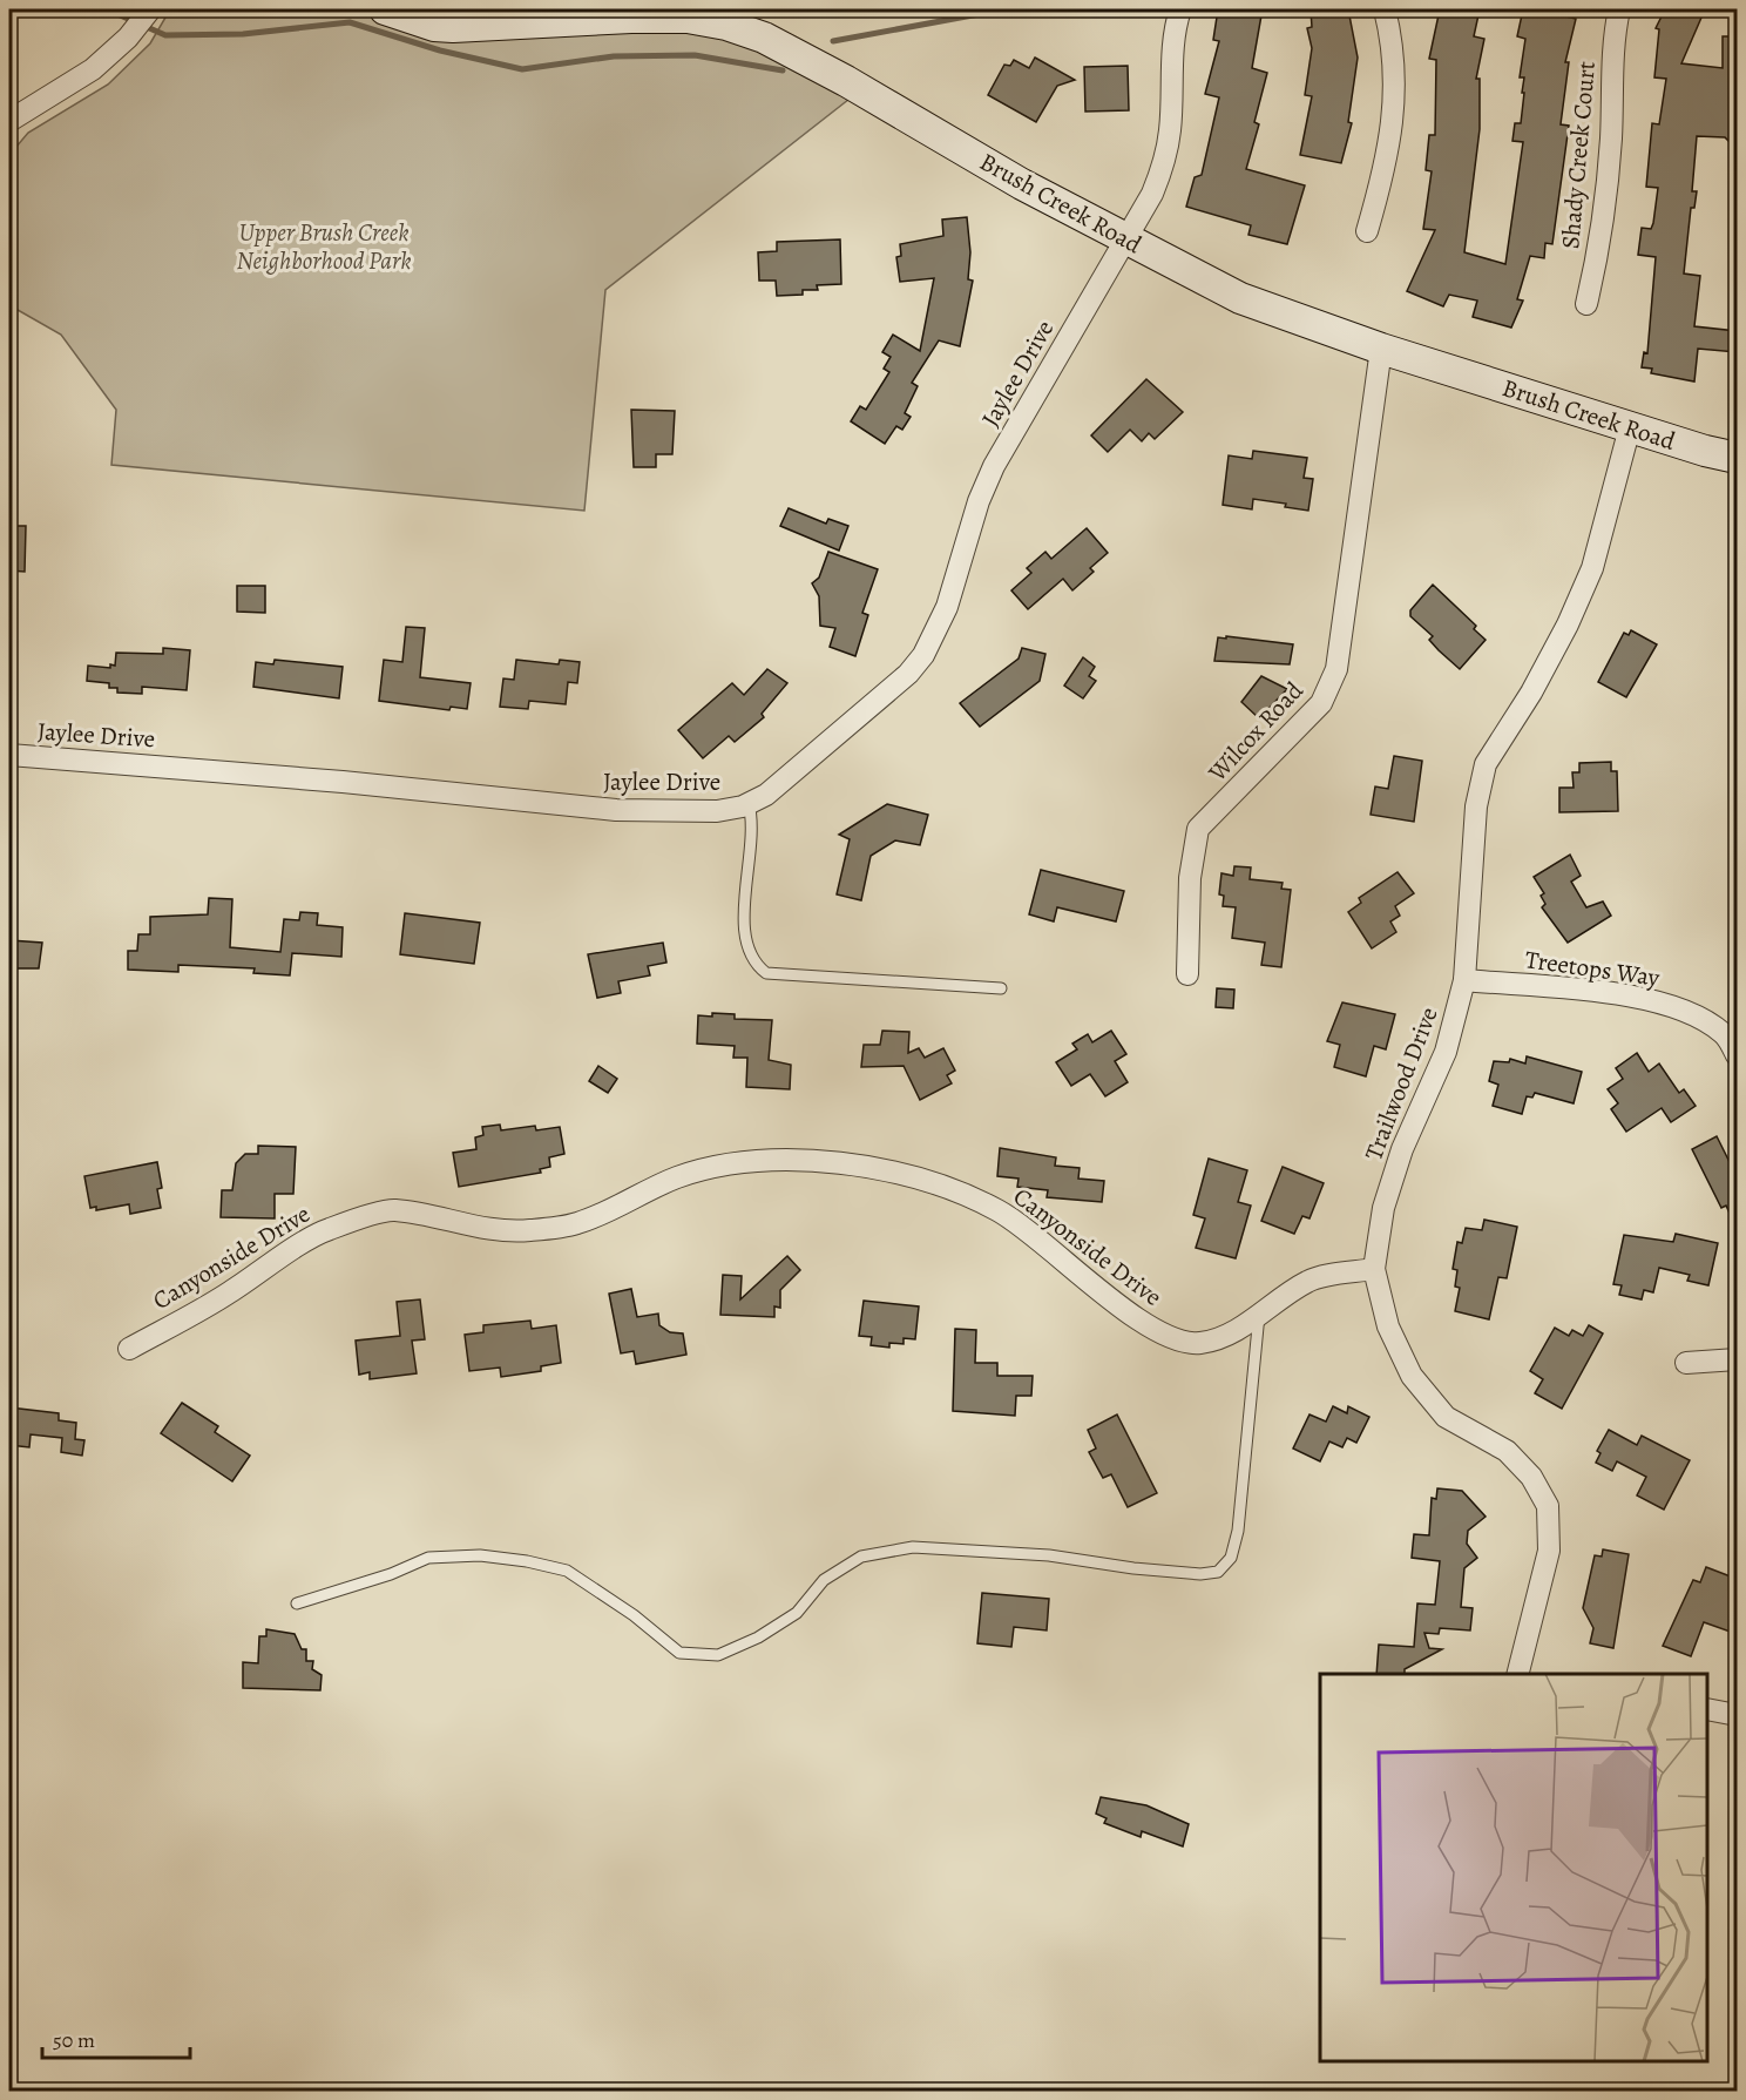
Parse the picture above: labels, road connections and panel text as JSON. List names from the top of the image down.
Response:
{
  "streets": {
    "street": [
      "Shady Creek Court",
      "Brush Creek Road",
      "Jaylee Drive",
      "Wilcox Road",
      "Treetops Way",
      "Trailwood Drive",
      "Canyonside Drive"
    ]
  },
  "crossings": [
    ["Brush Creek Road", "Jaylee Drive"],
    ["Brush Creek Road", "Wilcox Road"],
    ["Brush Creek Road", "Trailwood Drive"],
    ["Treetops Way", "Trailwood Drive"],
    ["Trailwood Drive", "Canyonside Drive"]
  ],
  "parks": ["Upper Brush Creek Neighborhood Park"],
  "scale_bar": "50 m"
}
